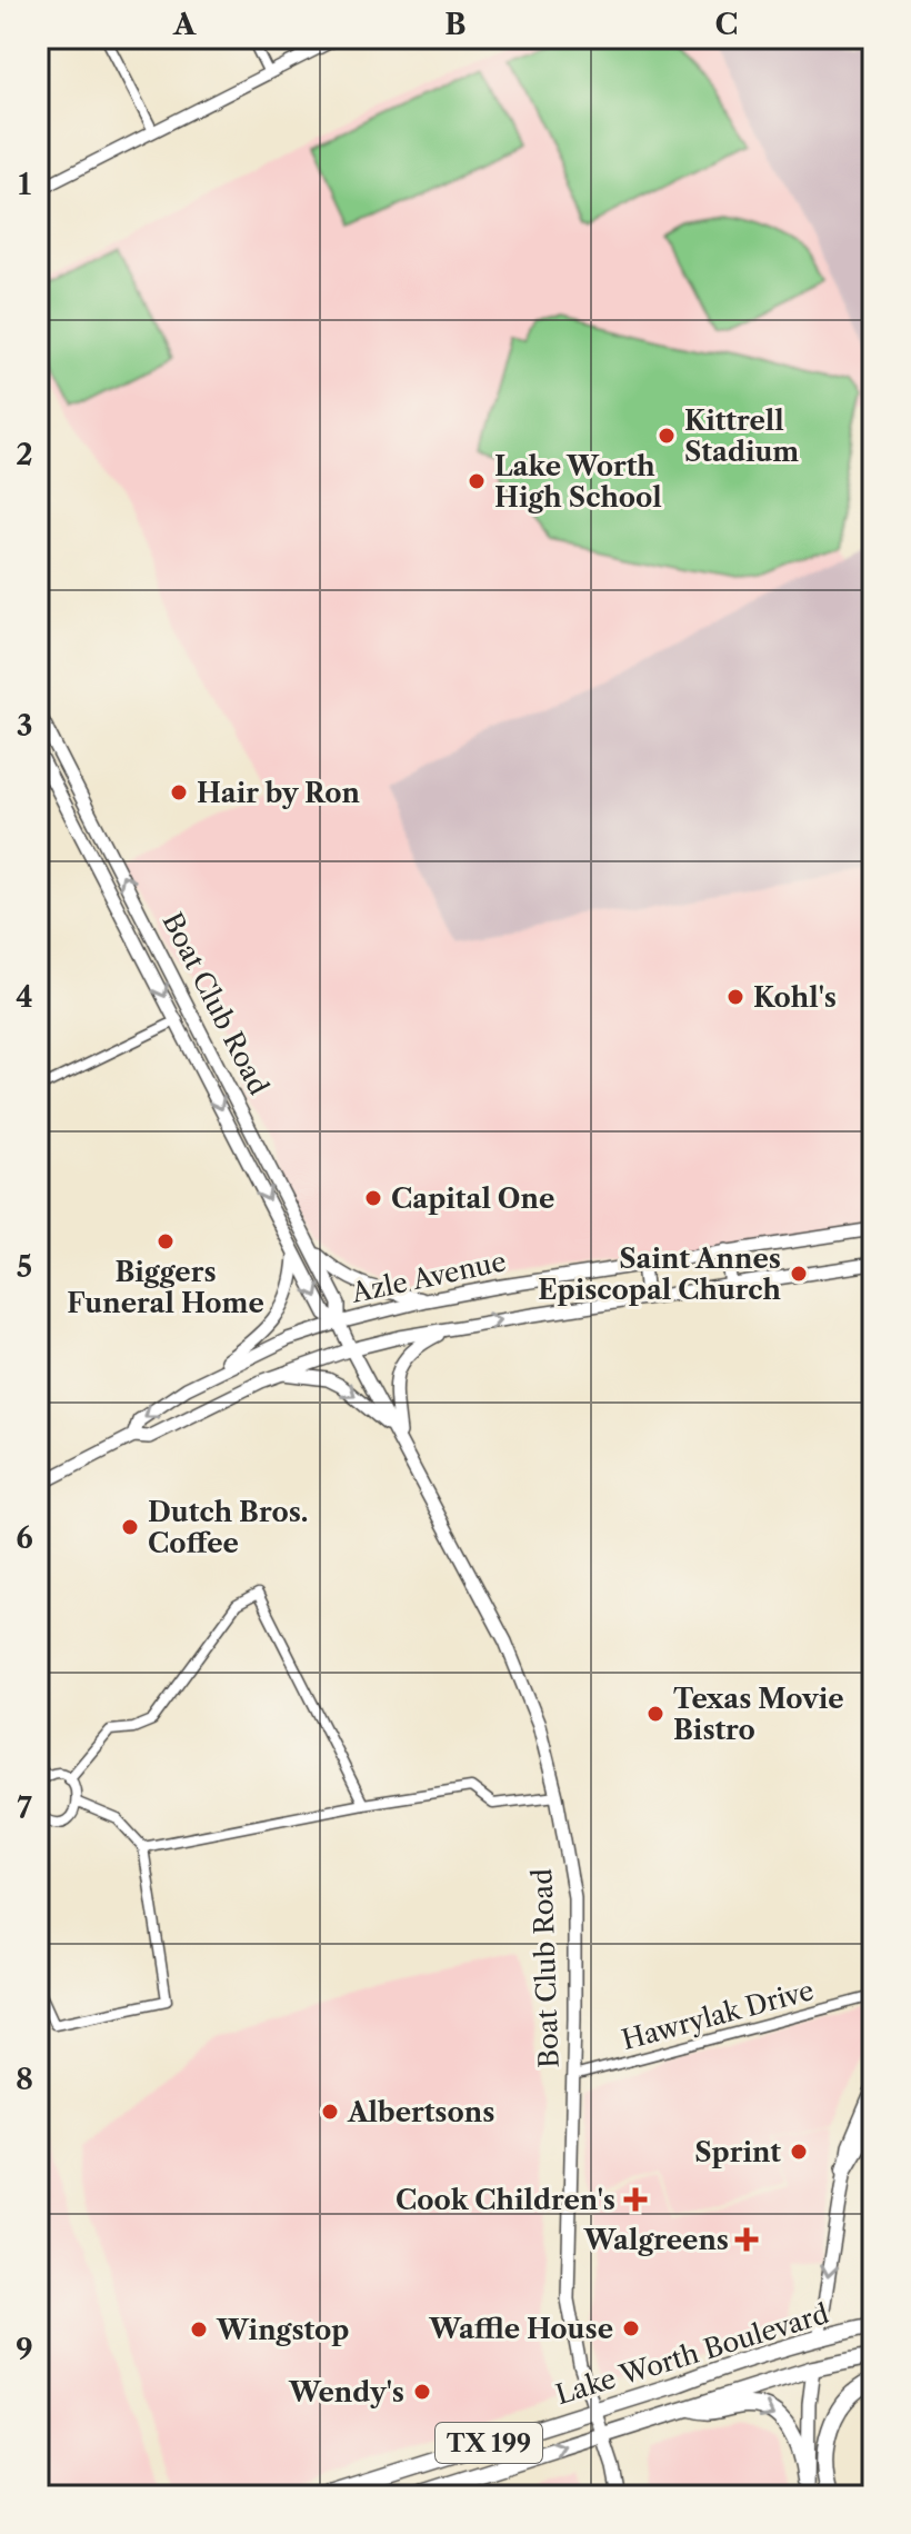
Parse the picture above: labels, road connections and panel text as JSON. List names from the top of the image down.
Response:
{
  "streets": {
    "highway": ["Lake Worth Boulevard", "TX 199"],
    "main road": ["Boat Club Road", "Azle Avenue"],
    "street": ["Hawrylak Drive"]
  },
  "crossings": [
    ["Boat Club Road", "Azle Avenue"],
    ["Boat Club Road", "Hawrylak Drive"],
    ["Boat Club Road", "Lake Worth Boulevard"]
  ],
  "places": {
    "other": [
      "Kittrell Stadium",
      "Lake Worth High School",
      "Hair by Ron",
      "Kohl's",
      "Capital One",
      "Biggers Funeral Home",
      "Saint Annes Episcopal Church",
      "Dutch Bros. Coffee",
      "Texas Movie Bistro",
      "Albertsons",
      "Sprint",
      "Waffle House",
      "Wingstop",
      "Wendy's"
    ],
    "health": ["Cook Children's", "Walgreens"]
  },
  "grid": {
    "columns": ["A", "B", "C"],
    "rows": [
      "1",
      "2",
      "3",
      "4",
      "5",
      "6",
      "7",
      "8",
      "9"
    ]
  }
}
